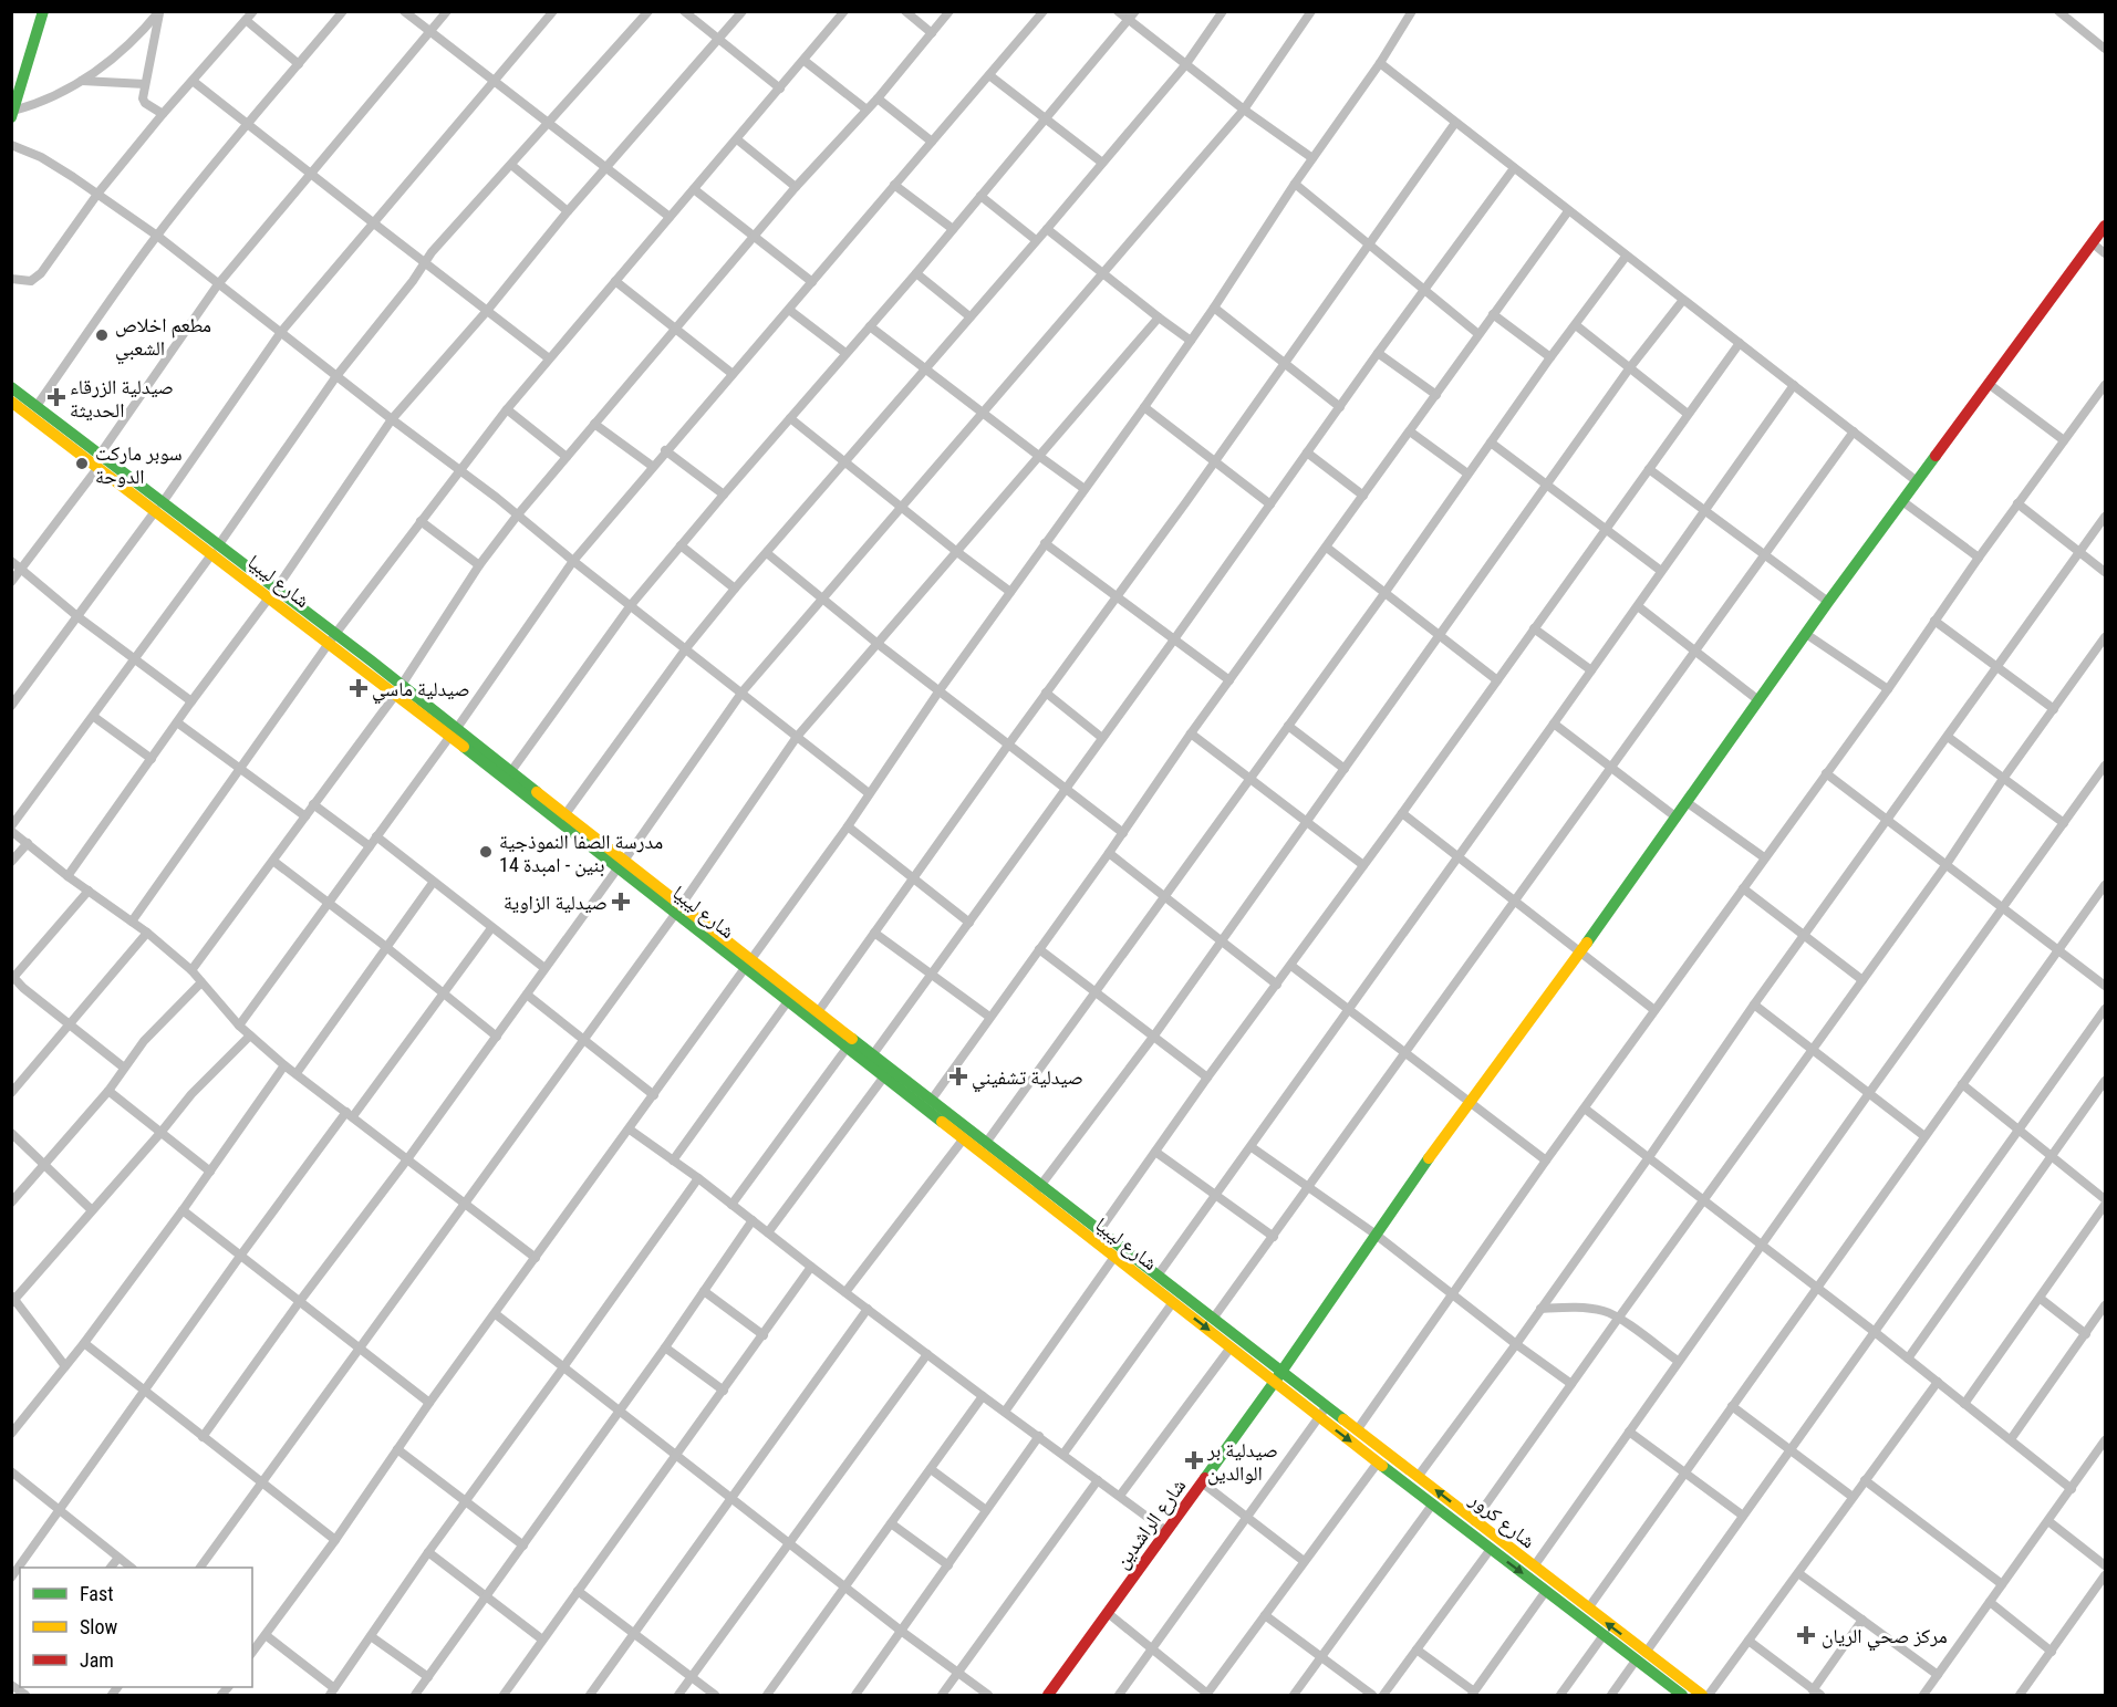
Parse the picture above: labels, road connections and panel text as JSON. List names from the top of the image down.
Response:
{
  "streets": {
    "main road": ["شارع ليبيا", "شارع كرور", "شارع الراشدين"]
  },
  "crossings": [
    ["شارع ليبيا", "شارع كرور"],
    ["شارع ليبيا", "شارع الراشدين"],
    ["شارع كرور", "شارع الراشدين"]
  ],
  "places": {
    "other": ["مطعم اخلاص الشعبي", "سوبر ماركت الدوحة", "مدرسة الصفا النموذجية بنين - امبدة 14"],
    "health": [
      "صيدلية الزرقاء الحديثة",
      "صيدلية ماسي",
      "صيدلية الزاوية",
      "صيدلية تشفيني",
      "صيدلية بر الوالدين",
      "مركز صحي الريان"
    ]
  },
  "legend": ["Fast", "Slow", "Jam"]
}
